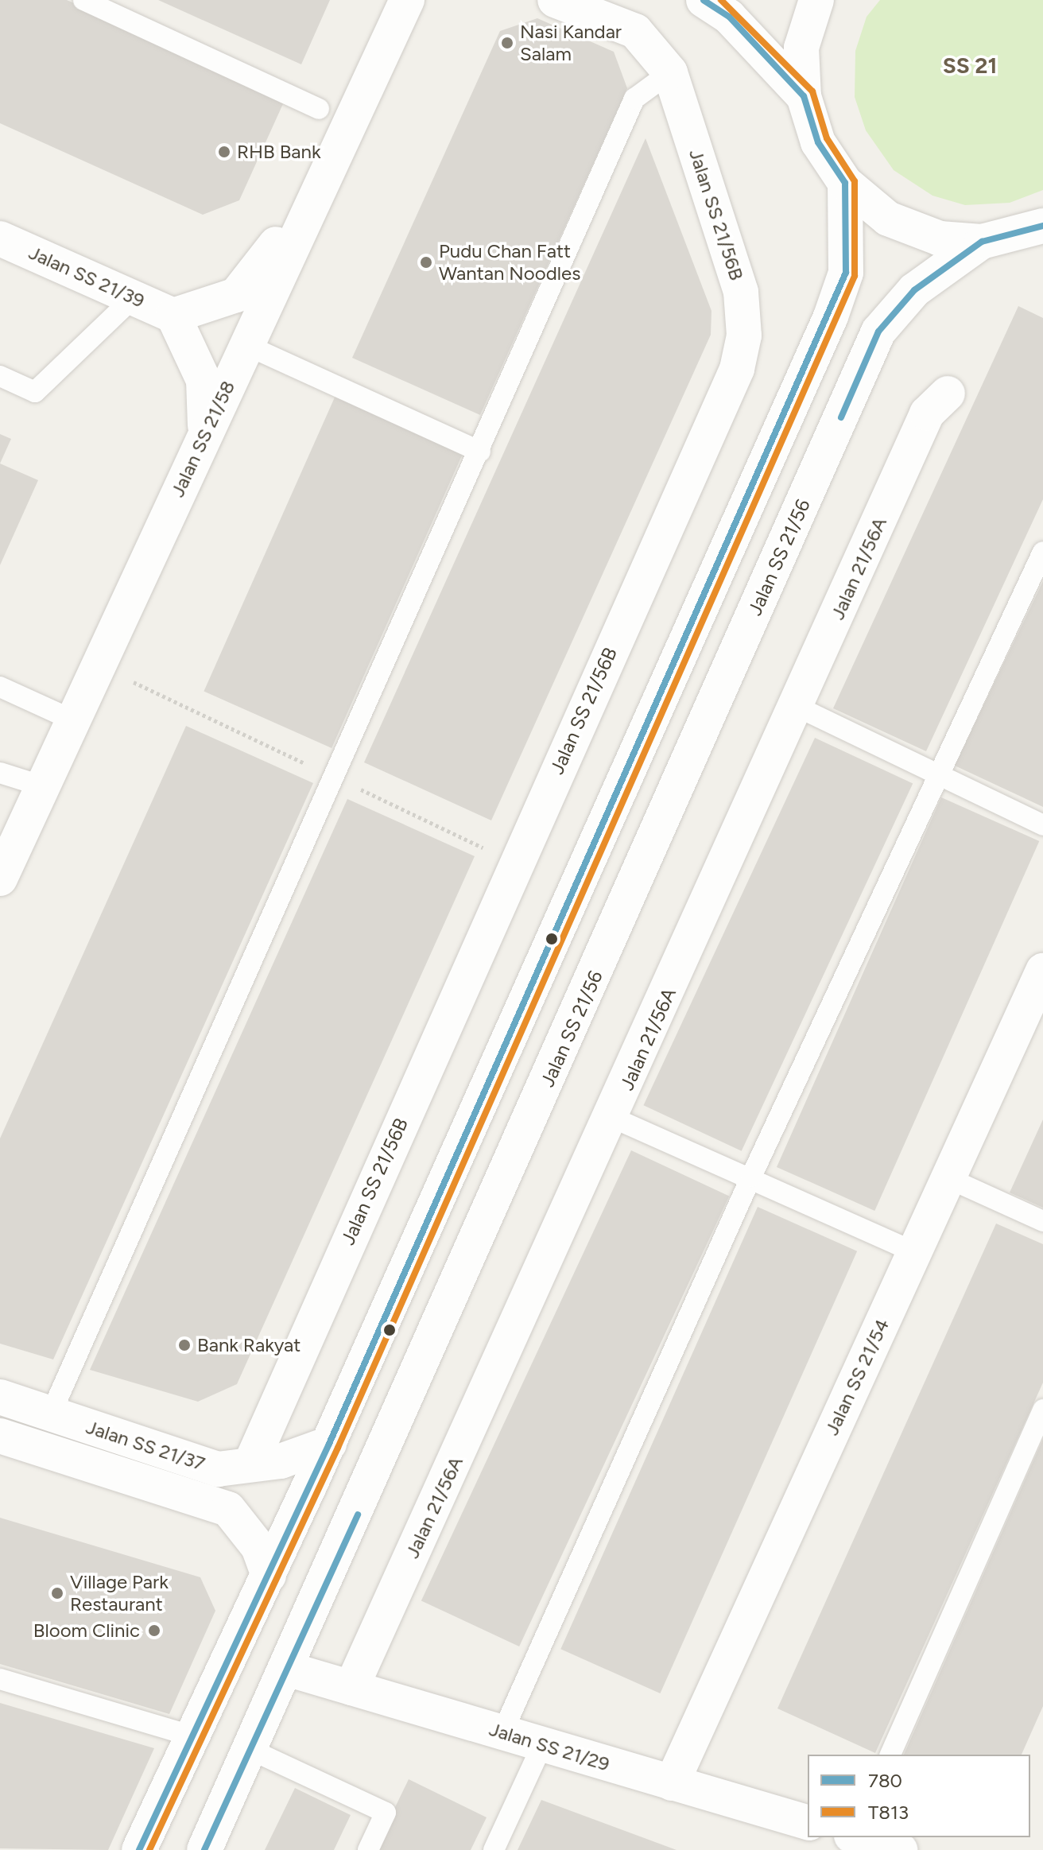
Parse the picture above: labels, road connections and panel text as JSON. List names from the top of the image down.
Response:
{
  "streets": {
    "street": [
      "Jalan SS 21/56B",
      "Jalan SS 21/39",
      "Jalan SS 21/58",
      "Jalan SS 21/56",
      "Jalan 21/56A",
      "Jalan SS 21/54",
      "Jalan SS 21/37",
      "Jalan SS 21/29"
    ]
  },
  "crossings": [
    ["Jalan SS 21/56B", "Jalan SS 21/37"],
    ["Jalan SS 21/56", "Jalan SS 21/29"],
    ["Jalan 21/56A", "Jalan SS 21/29"],
    ["Jalan SS 21/54", "Jalan SS 21/29"]
  ],
  "districts": ["SS 21"],
  "places": [
    "Nasi Kandar Salam",
    "RHB Bank",
    "Pudu Chan Fatt Wantan Noodles",
    "Bank Rakyat",
    "Village Park Restaurant",
    "Bloom Clinic"
  ],
  "lines": ["transit line 780", "transit line T813"],
  "legend": ["780", "T813"]
}
